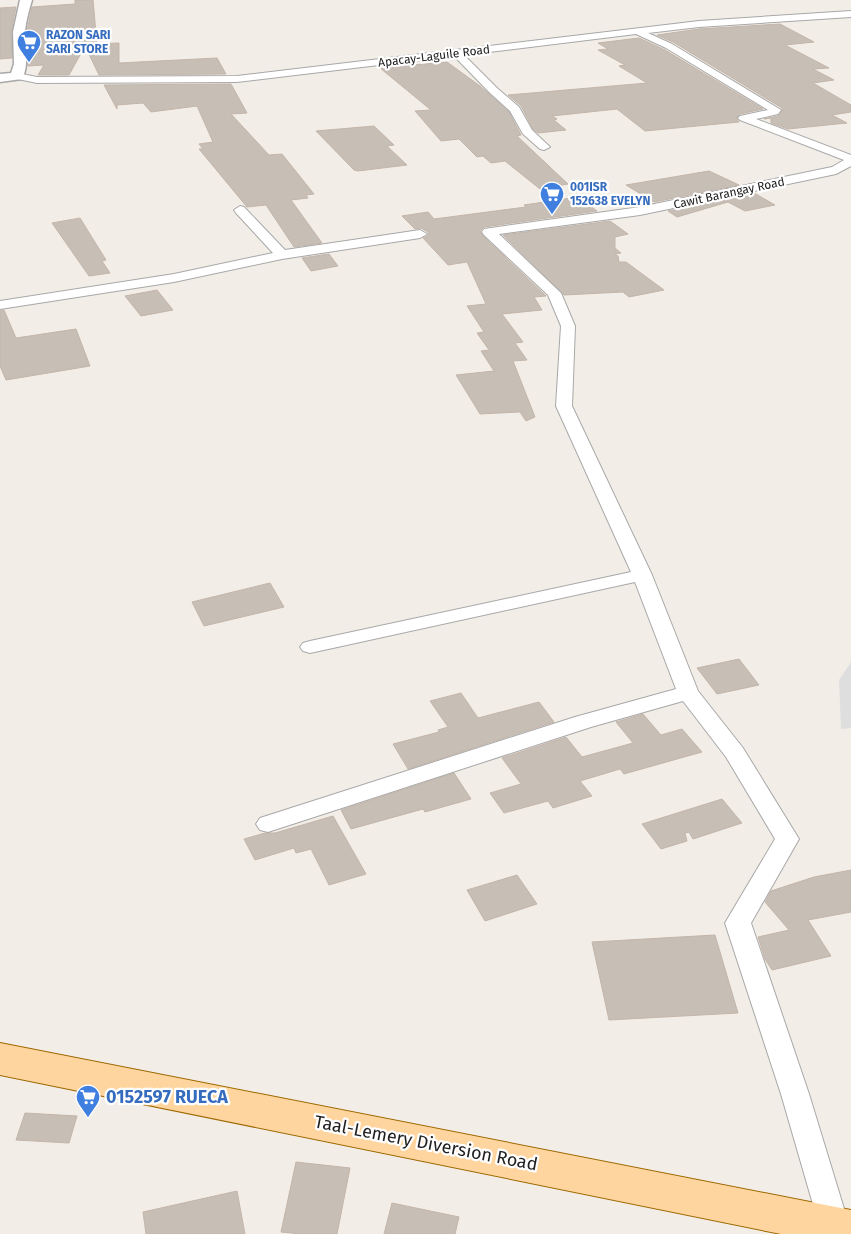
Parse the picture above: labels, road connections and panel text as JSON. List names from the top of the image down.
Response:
{
  "streets": {
    "main road": ["Taal-Lemery Diversion Road"],
    "street": ["Apacay-Laguile Road", "Cawit Barangay Road"]
  },
  "crossings": [
    ["Apacay-Laguile Road", "Cawit Barangay Road"]
  ],
  "places": {
    "supermarket": ["RAZON SARI SARI STORE", "001ISR 152638 EVELYN", "0152597 RUECA"]
  }
}
